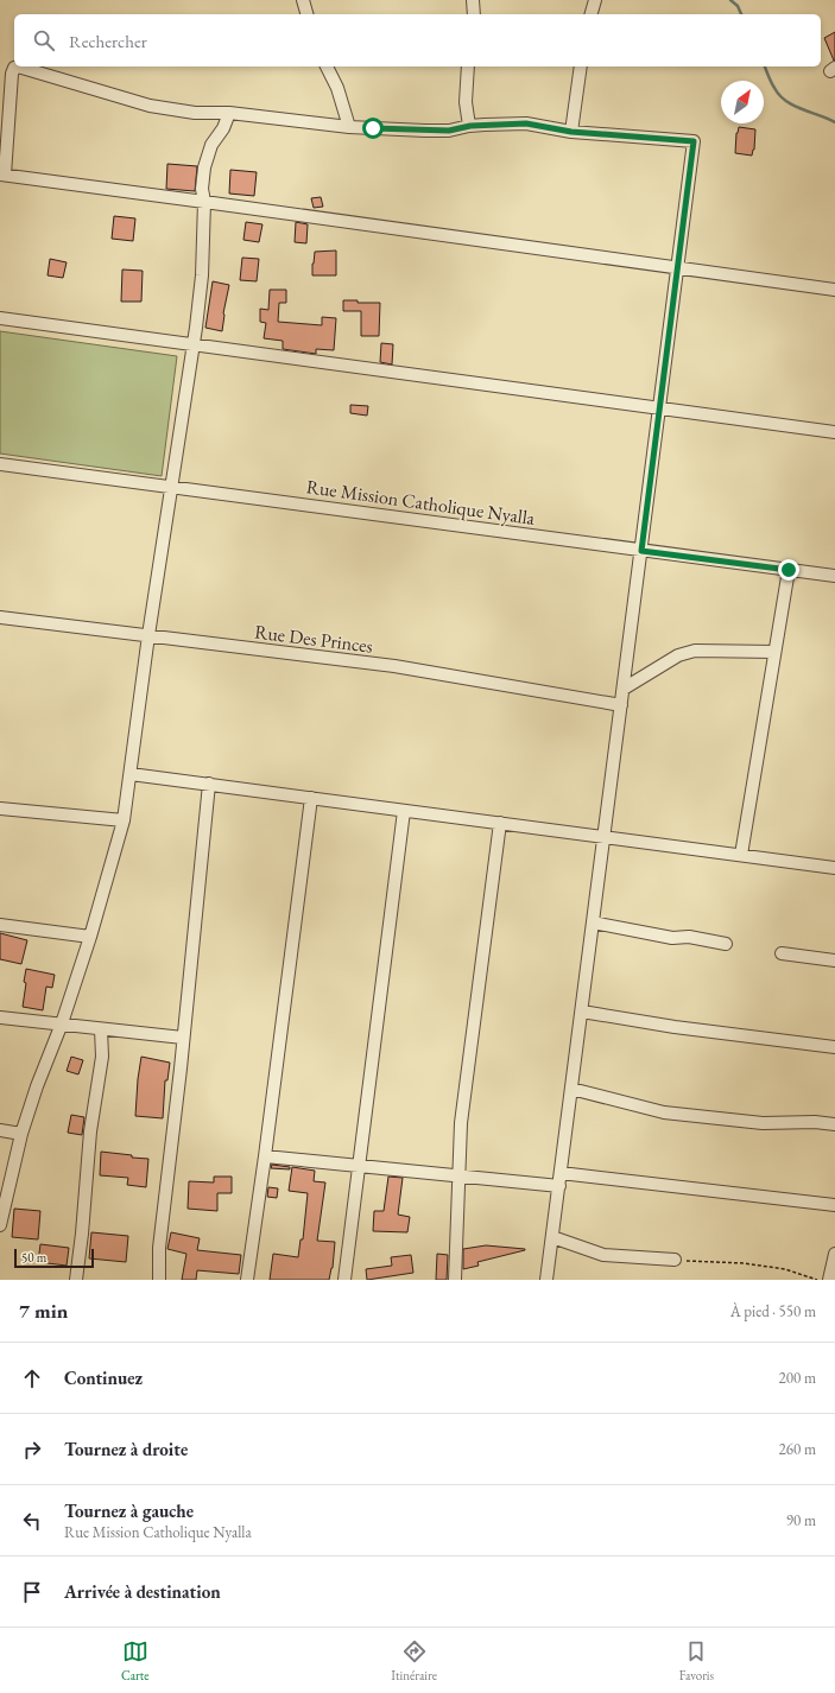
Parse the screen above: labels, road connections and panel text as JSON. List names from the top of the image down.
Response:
{
  "streets": {
    "street": ["Rue Mission Catholique Nyalla", "Rue Des Princes"]
  },
  "scale_bar": "50 m",
  "north": "top right",
  "page": {
    "search": "Rechercher",
    "scale": "50 m",
    "heading": ["7 min", "À pied · 550 m"],
    "list": [
      ["Continuez", "200 m"],
      ["Tournez à droite", "260 m"],
      ["Tournez à gauche", "Rue Mission Catholique Nyalla", "90 m"],
      "Arrivée à destination"
    ],
    "nav": ["Carte", "Itinéraire", "Favoris"]
  }
}
